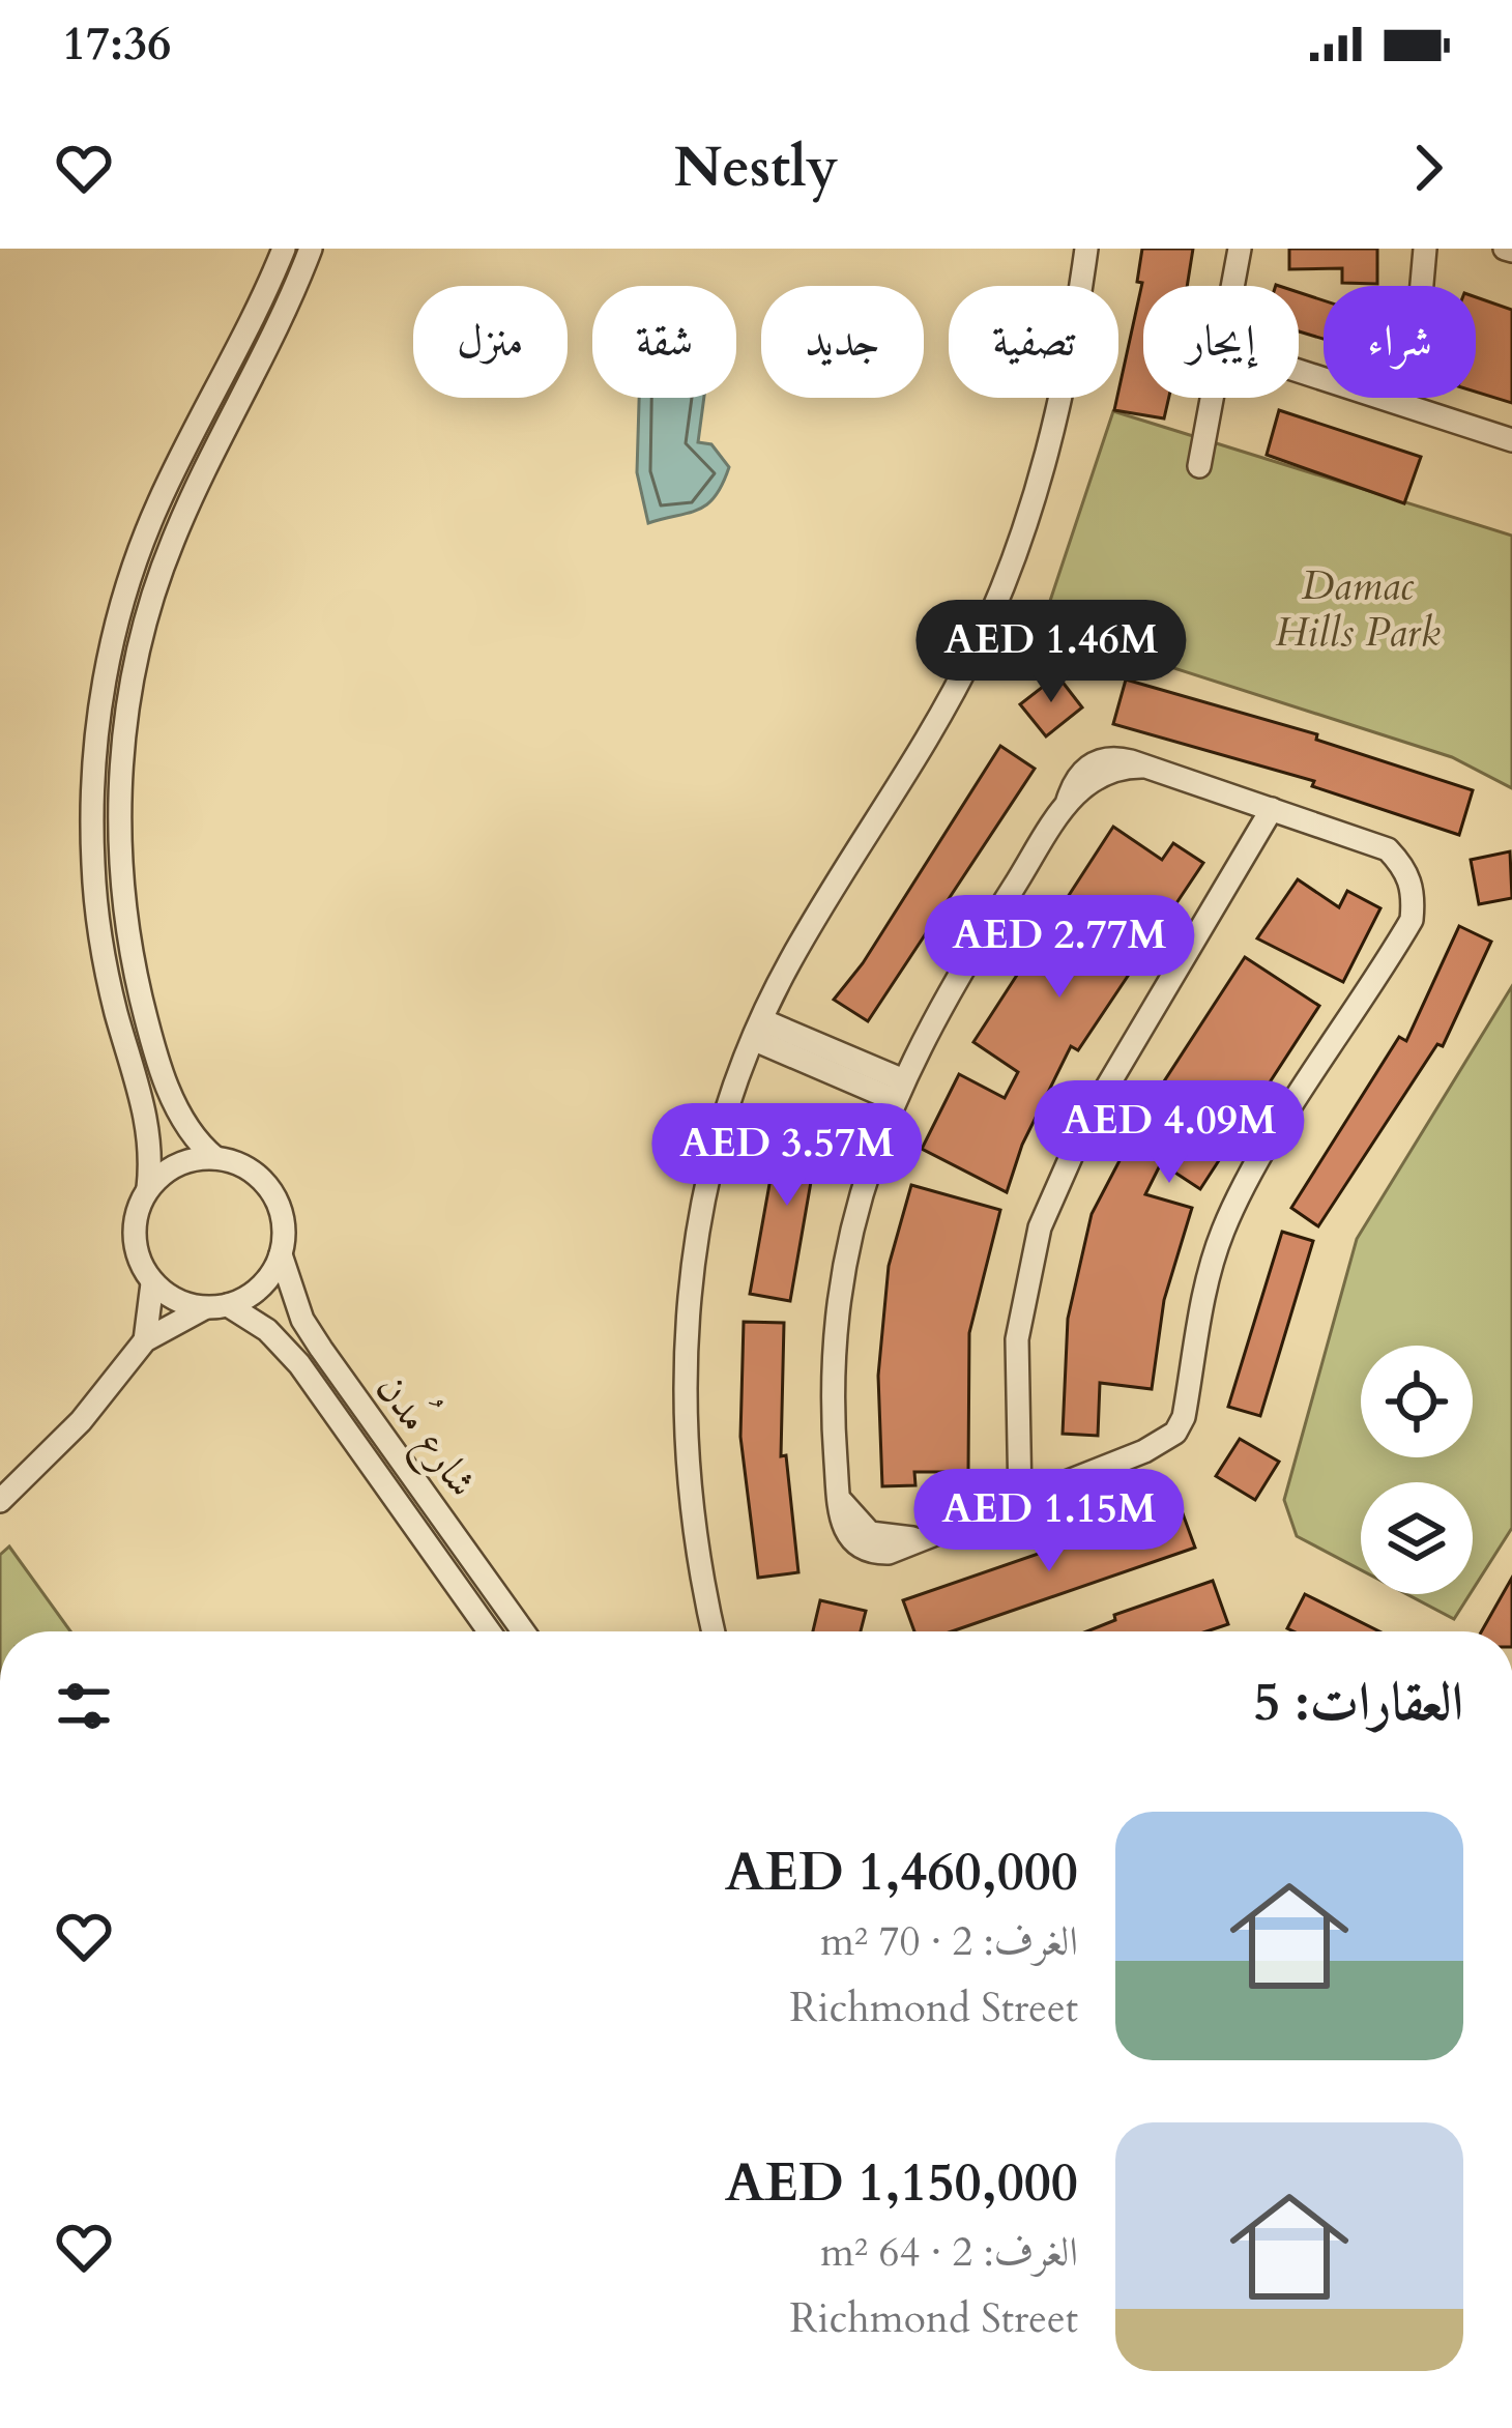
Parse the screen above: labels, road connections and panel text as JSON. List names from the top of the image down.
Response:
{
  "streets": {
    "street": ["شارع مُدن"]
  },
  "parks": ["Damac Hills Park"],
  "page": {
    "status": "17:36",
    "header": "Nestly",
    "chip": [
      "شراء",
      "إيجار",
      "تصفية",
      "جديد",
      "شقة",
      "منزل"
    ],
    "price": [
      "AED 1.46M",
      "AED 2.77M",
      "AED 4.09M",
      "AED 3.57M",
      "AED 1.15M"
    ],
    "heading": "العقارات: 5",
    "list": [
      {
        "name": "AED 1,460,000",
        "note": "الغرف: 2 · 70 m² · Richmond Street"
      },
      {
        "name": "AED 1,150,000",
        "note": "الغرف: 2 · 64 m² · Richmond Street"
      }
    ]
  }
}
